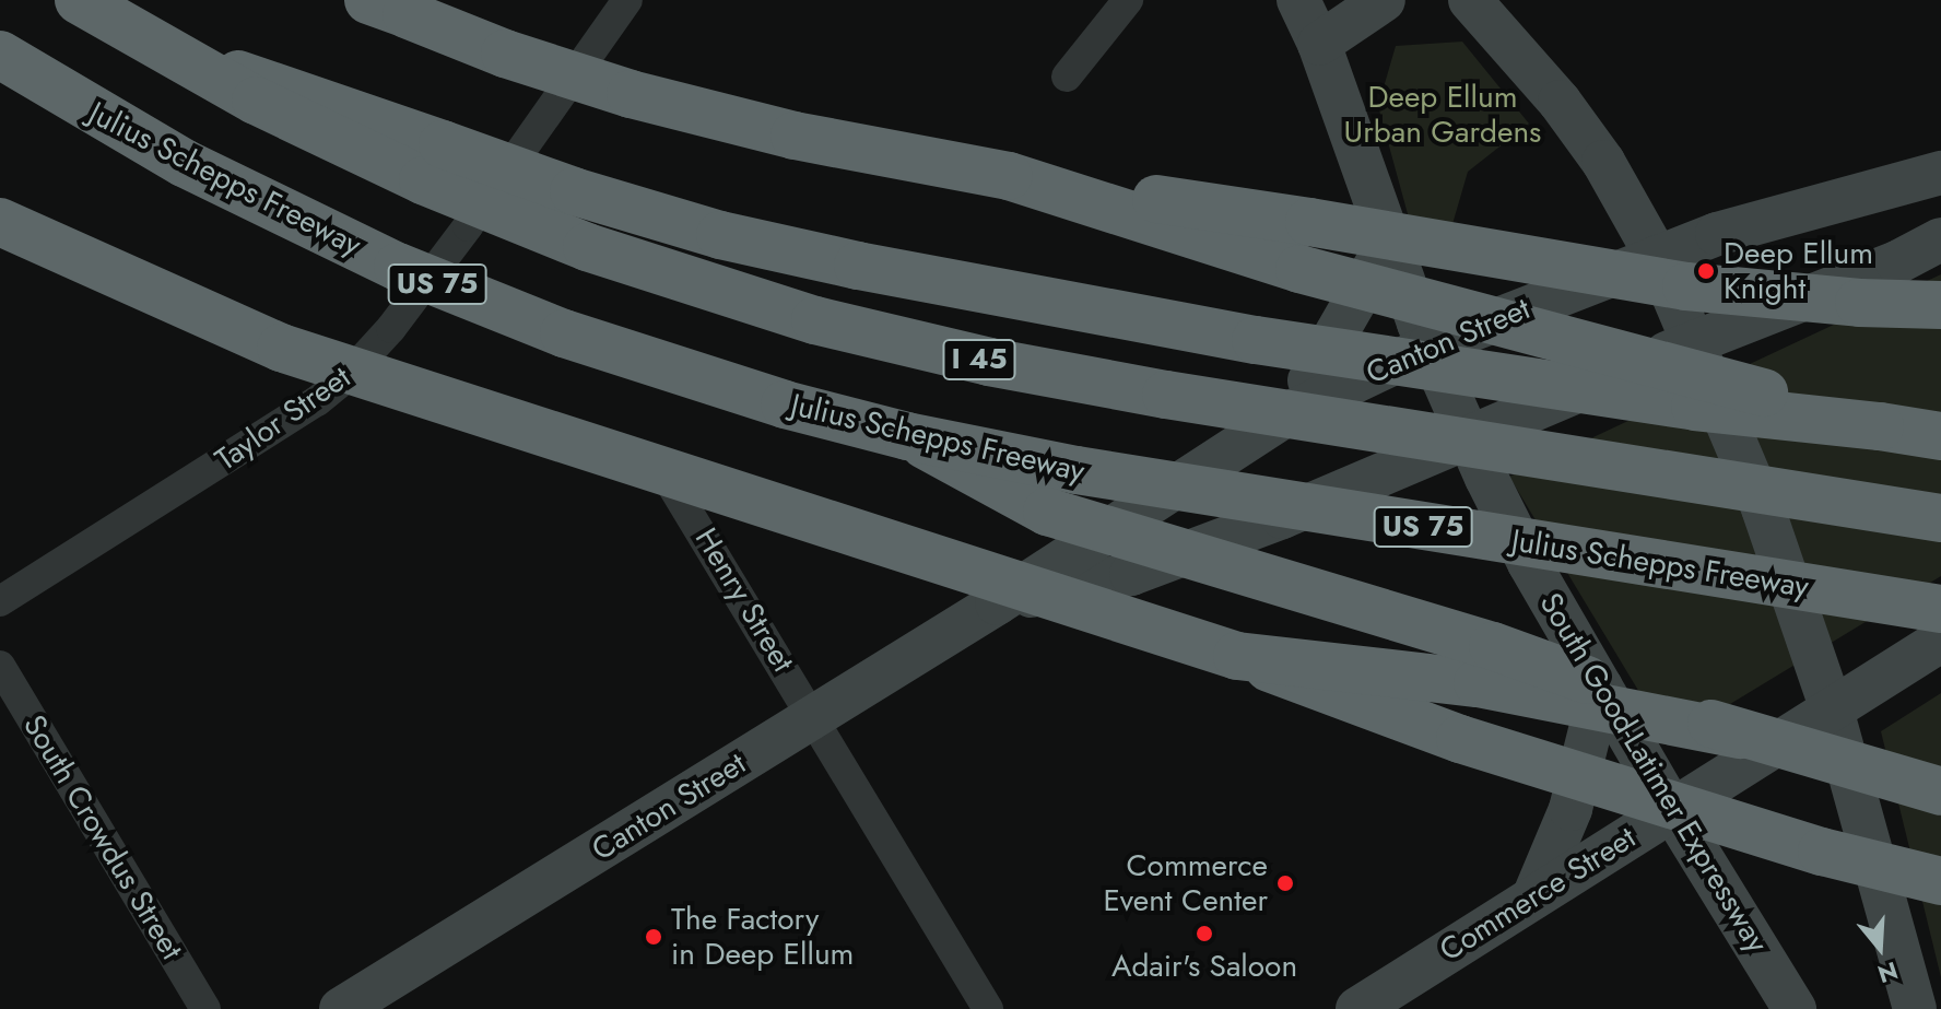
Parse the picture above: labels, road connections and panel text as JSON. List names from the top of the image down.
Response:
{
  "streets": {
    "highway": ["Julius Schepps Freeway", "US 75", "I 45"],
    "main road": ["Canton Street", "South Good-Latimer Expressway", "Commerce Street"],
    "street": ["Taylor Street", "Henry Street", "South Crowdus Street"]
  },
  "crossings": [
    ["Canton Street", "Henry Street"],
    ["Canton Street", "South Good-Latimer Expressway"],
    ["Taylor Street", "Henry Street"],
    ["South Good-Latimer Expressway", "Commerce Street"]
  ],
  "parks": ["Deep Ellum Urban Gardens"],
  "places": [
    "Deep Ellum Knight",
    "Commerce Event Center",
    "Adair's Saloon",
    "The Factory in Deep Ellum"
  ],
  "north": "bottom"
}
